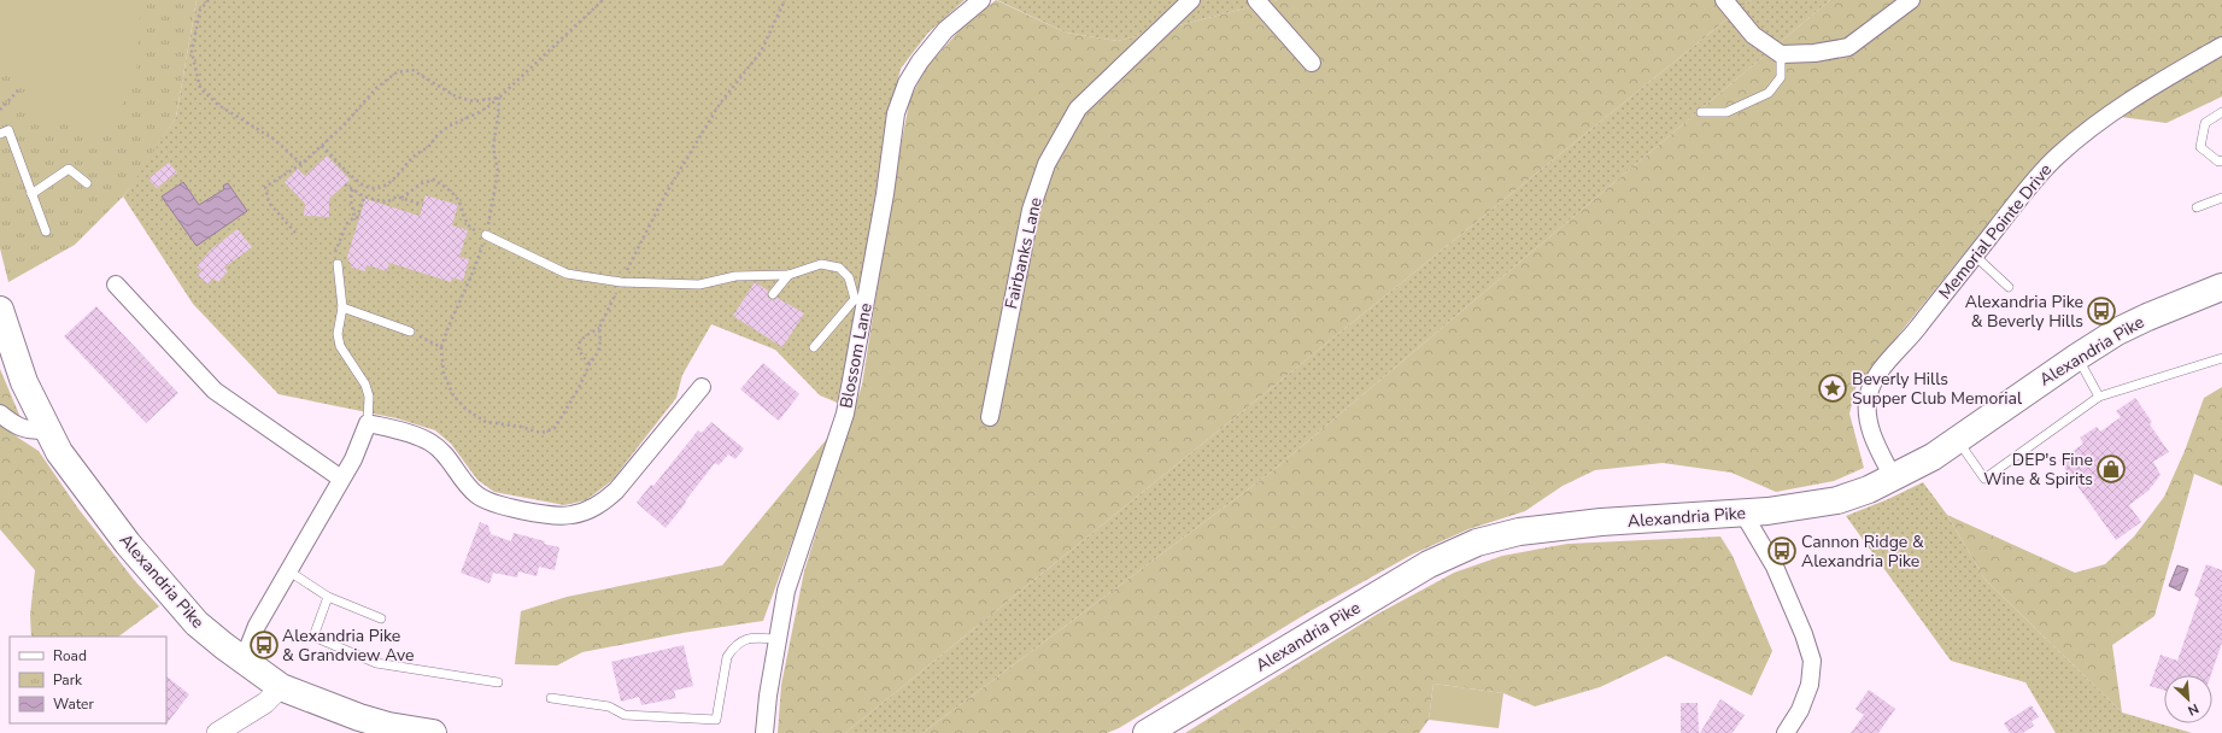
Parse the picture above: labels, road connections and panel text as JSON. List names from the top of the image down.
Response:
{
  "streets": {
    "main road": ["Alexandria Pike"],
    "street": ["Memorial Pointe Drive", "Fairbanks Lane", "Blossom Lane"]
  },
  "crossings": [
    ["Memorial Pointe Drive", "Alexandria Pike"]
  ],
  "places": {
    "bus stop": ["Alexandria Pike & Beverly Hills", "Cannon Ridge & Alexandria Pike", "Alexandria Pike & Grandview Ave"],
    "place": ["Beverly Hills Supper Club Memorial"],
    "shop": ["DEP's Fine Wine & Spirits"]
  },
  "legend": ["Road", "Park", "Water"],
  "north": "bottom right"
}
